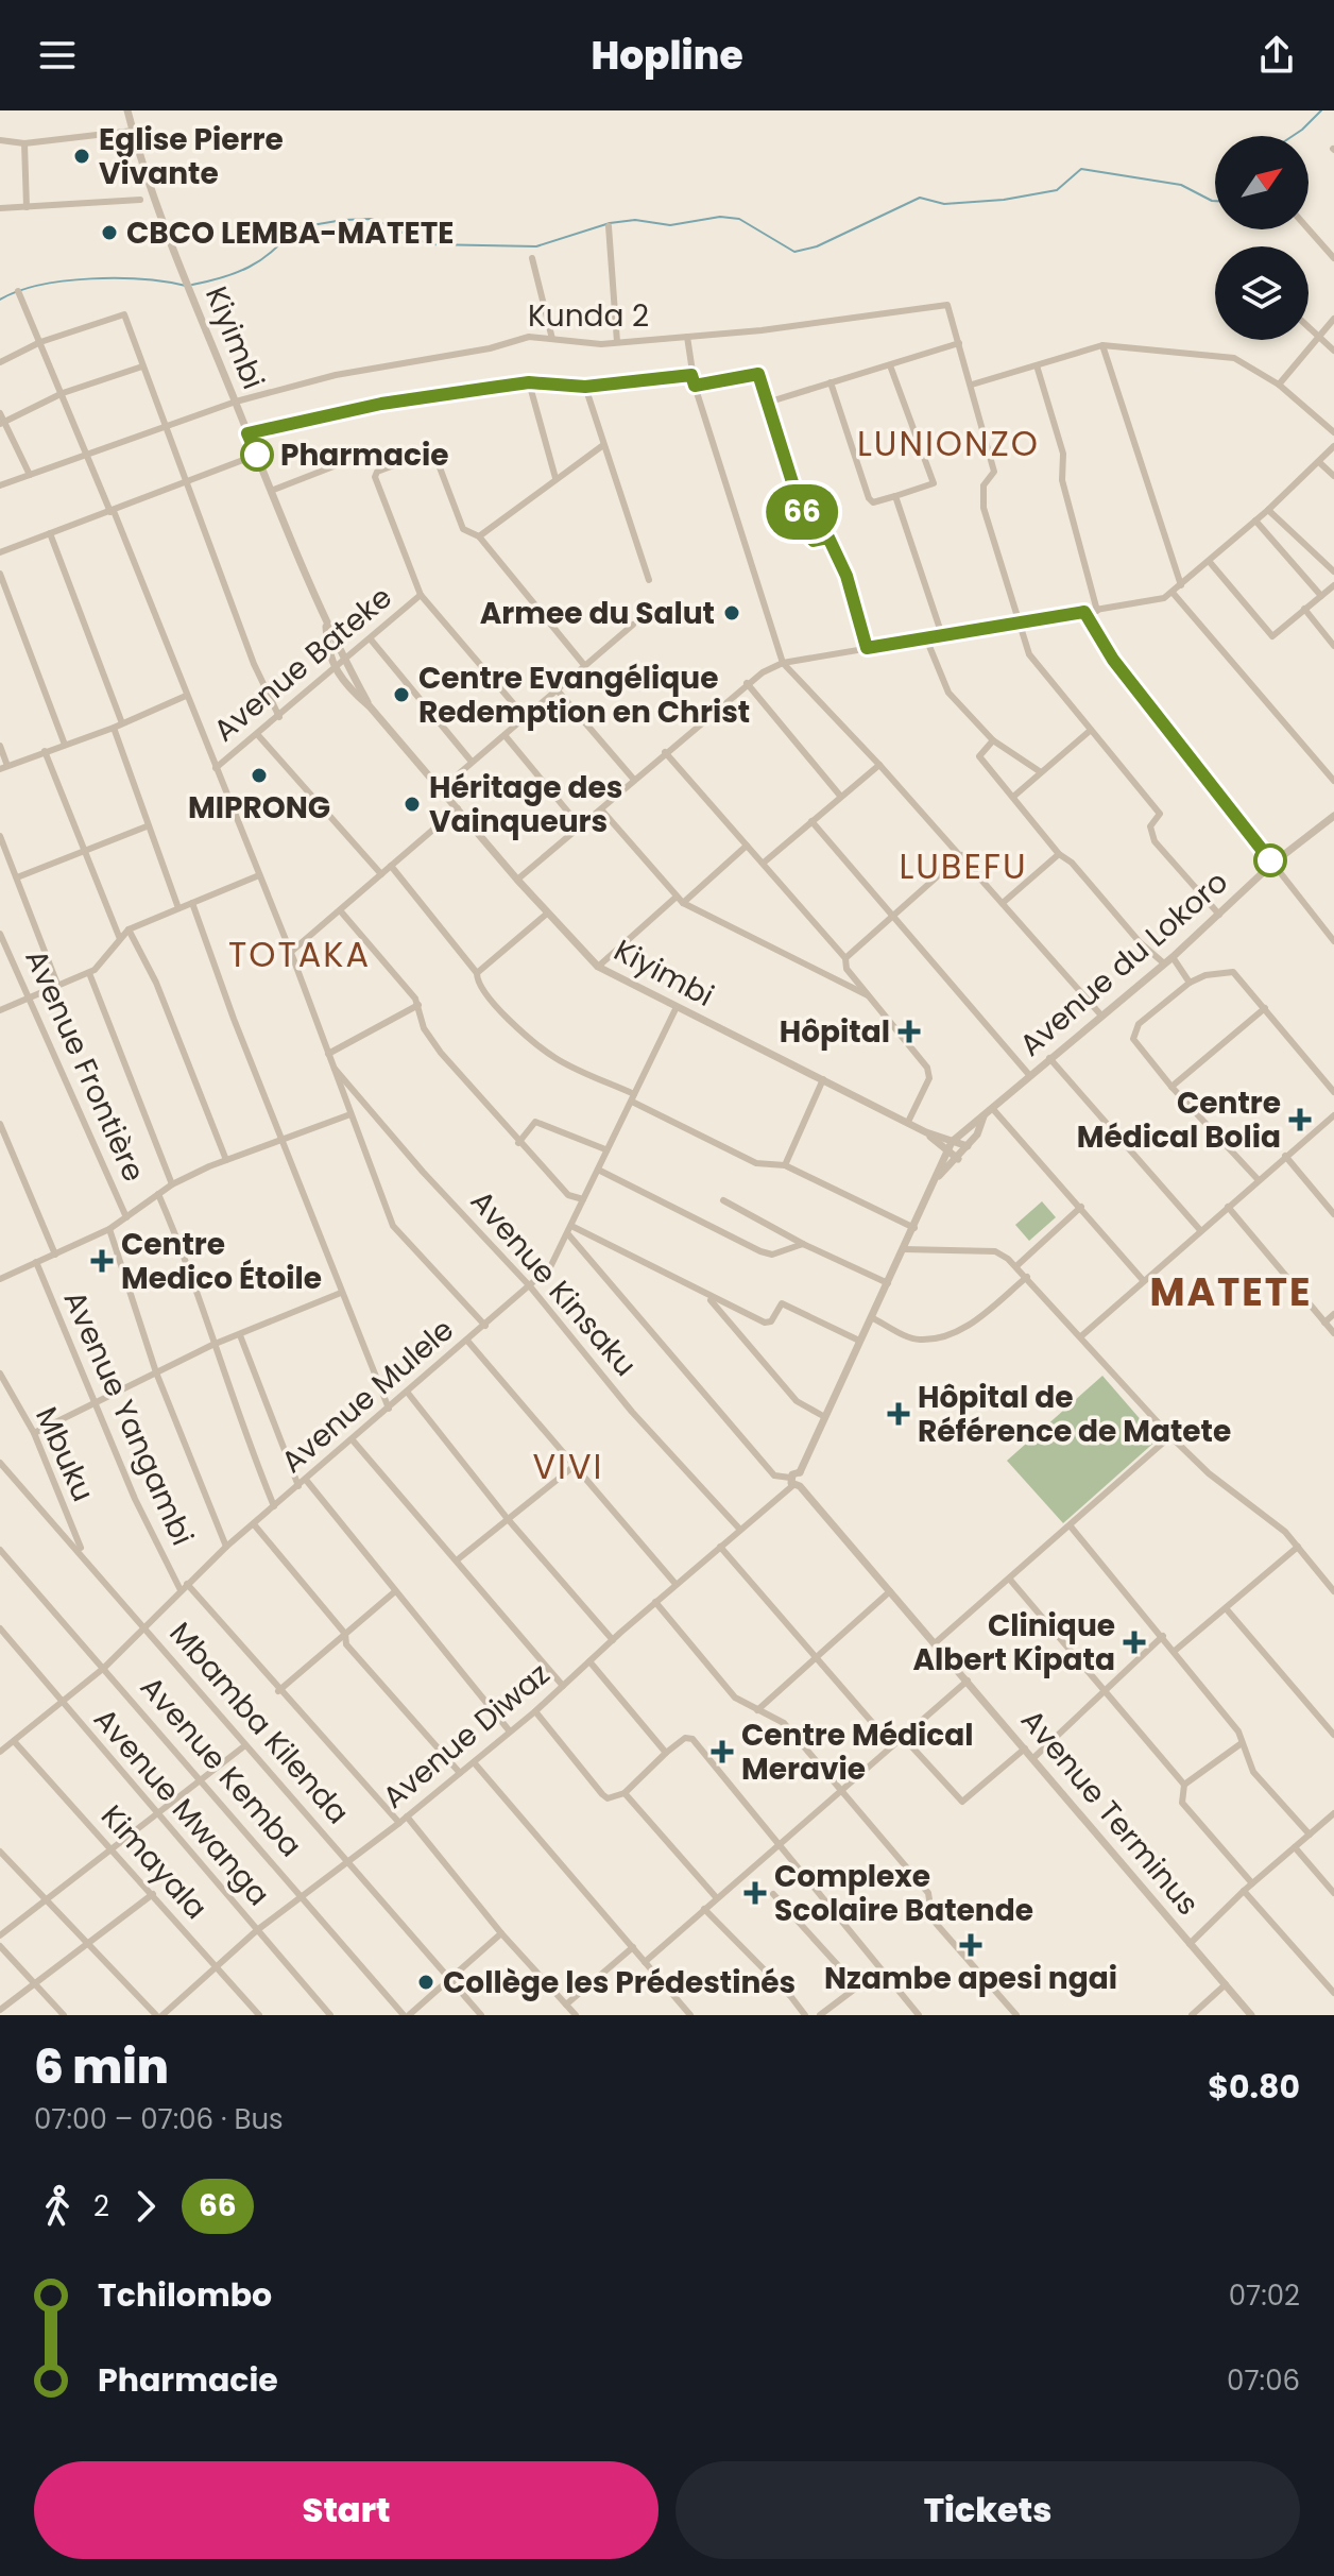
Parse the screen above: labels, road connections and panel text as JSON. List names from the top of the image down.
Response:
{
  "streets": {
    "street": [
      "Kunda 2",
      "Kiyimbi",
      "Avenue Bateke",
      "Avenue du Lokoro",
      "Avenue Frontière",
      "Avenue Kinsaku",
      "Avenue Mulele",
      "Avenue Yangambi",
      "Mbuku",
      "Mbamba Kilenda",
      "Avenue Diwaz",
      "Avenue Kemba",
      "Avenue Mwanga",
      "Avenue Terminus",
      "Kimayala"
    ]
  },
  "crossings": [
    ["Kunda 2", "Kiyimbi"],
    ["Kiyimbi", "Avenue du Lokoro"],
    ["Kiyimbi", "Avenue Mulele"],
    ["Avenue Frontière", "Avenue Mulele"],
    ["Avenue Kinsaku", "Avenue Mulele"],
    ["Avenue Kinsaku", "Avenue Diwaz"],
    ["Avenue Mulele", "Avenue Yangambi"],
    ["Avenue Mulele", "Mbamba Kilenda"],
    ["Avenue Mulele", "Avenue Kemba"],
    ["Avenue Mulele", "Avenue Mwanga"],
    ["Avenue Mulele", "Avenue Terminus"],
    ["Avenue Mulele", "Kimayala"],
    ["Mbuku", "Mbamba Kilenda"],
    ["Mbamba Kilenda", "Avenue Diwaz"],
    ["Avenue Diwaz", "Avenue Kemba"],
    ["Avenue Diwaz", "Avenue Mwanga"],
    ["Avenue Diwaz", "Avenue Terminus"],
    ["Avenue Diwaz", "Kimayala"]
  ],
  "districts": [
    "LUNIONZO",
    "LUBEFU",
    "TOTAKA",
    "MATETE",
    "VIVI"
  ],
  "places": {
    "other": [
      "Eglise Pierre Vivante",
      "CBCO LEMBA-MATETE",
      "Pharmacie",
      "Armee du Salut",
      "Centre Evangélique Redemption en Christ",
      "MIPRONG",
      "Héritage des Vainqueurs",
      "Collège les Prédestinés"
    ],
    "health": [
      "Hôpital",
      "Centre Médical Bolia",
      "Centre Medico Étoile",
      "Hôpital de Référence de Matete",
      "Clinique Albert Kipata",
      "Centre Médical Meravie",
      "Complexe Scolaire Batende",
      "Nzambe apesi ngai"
    ]
  },
  "lines": ["bus line 66"],
  "north": "top right",
  "page": {
    "header": "Hopline",
    "on_map": "66",
    "heading": ["6 min", "07:00 – 07:06 · Bus", "$0.80"],
    "legs": ["2", "66"],
    "list": [
      {
        "name": "Tchilombo",
        "value": "07:02"
      },
      {
        "name": "Pharmacie",
        "value": "07:06"
      }
    ],
    "buttons": ["Start", "Tickets"]
  }
}
